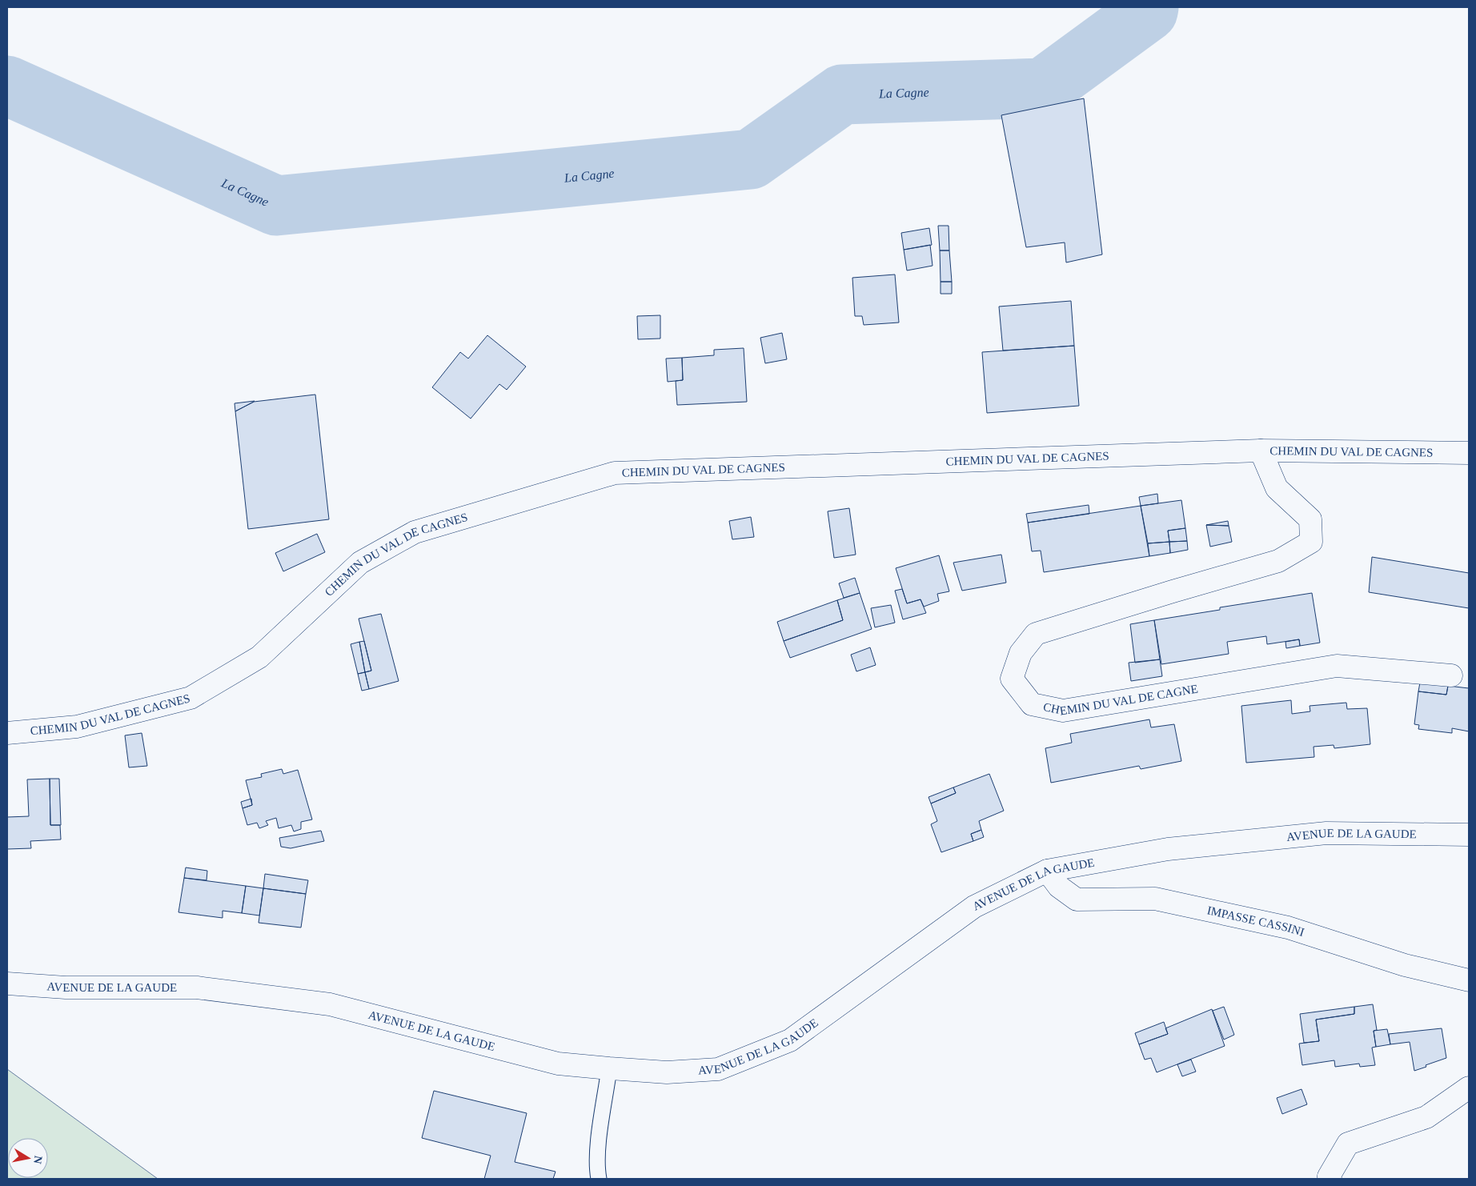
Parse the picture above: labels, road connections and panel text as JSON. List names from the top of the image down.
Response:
{
  "streets": {
    "street": [
      "CHEMIN DU VAL DE CAGNES",
      "CHEMIN DU VAL DE CAGNE",
      "AVENUE DE LA GAUDE",
      "IMPASSE CASSINI"
    ]
  },
  "crossings": [
    ["CHEMIN DU VAL DE CAGNES", "CHEMIN DU VAL DE CAGNE"],
    ["AVENUE DE LA GAUDE", "IMPASSE CASSINI"]
  ],
  "water": ["La Cagne"],
  "north": "right"
}
